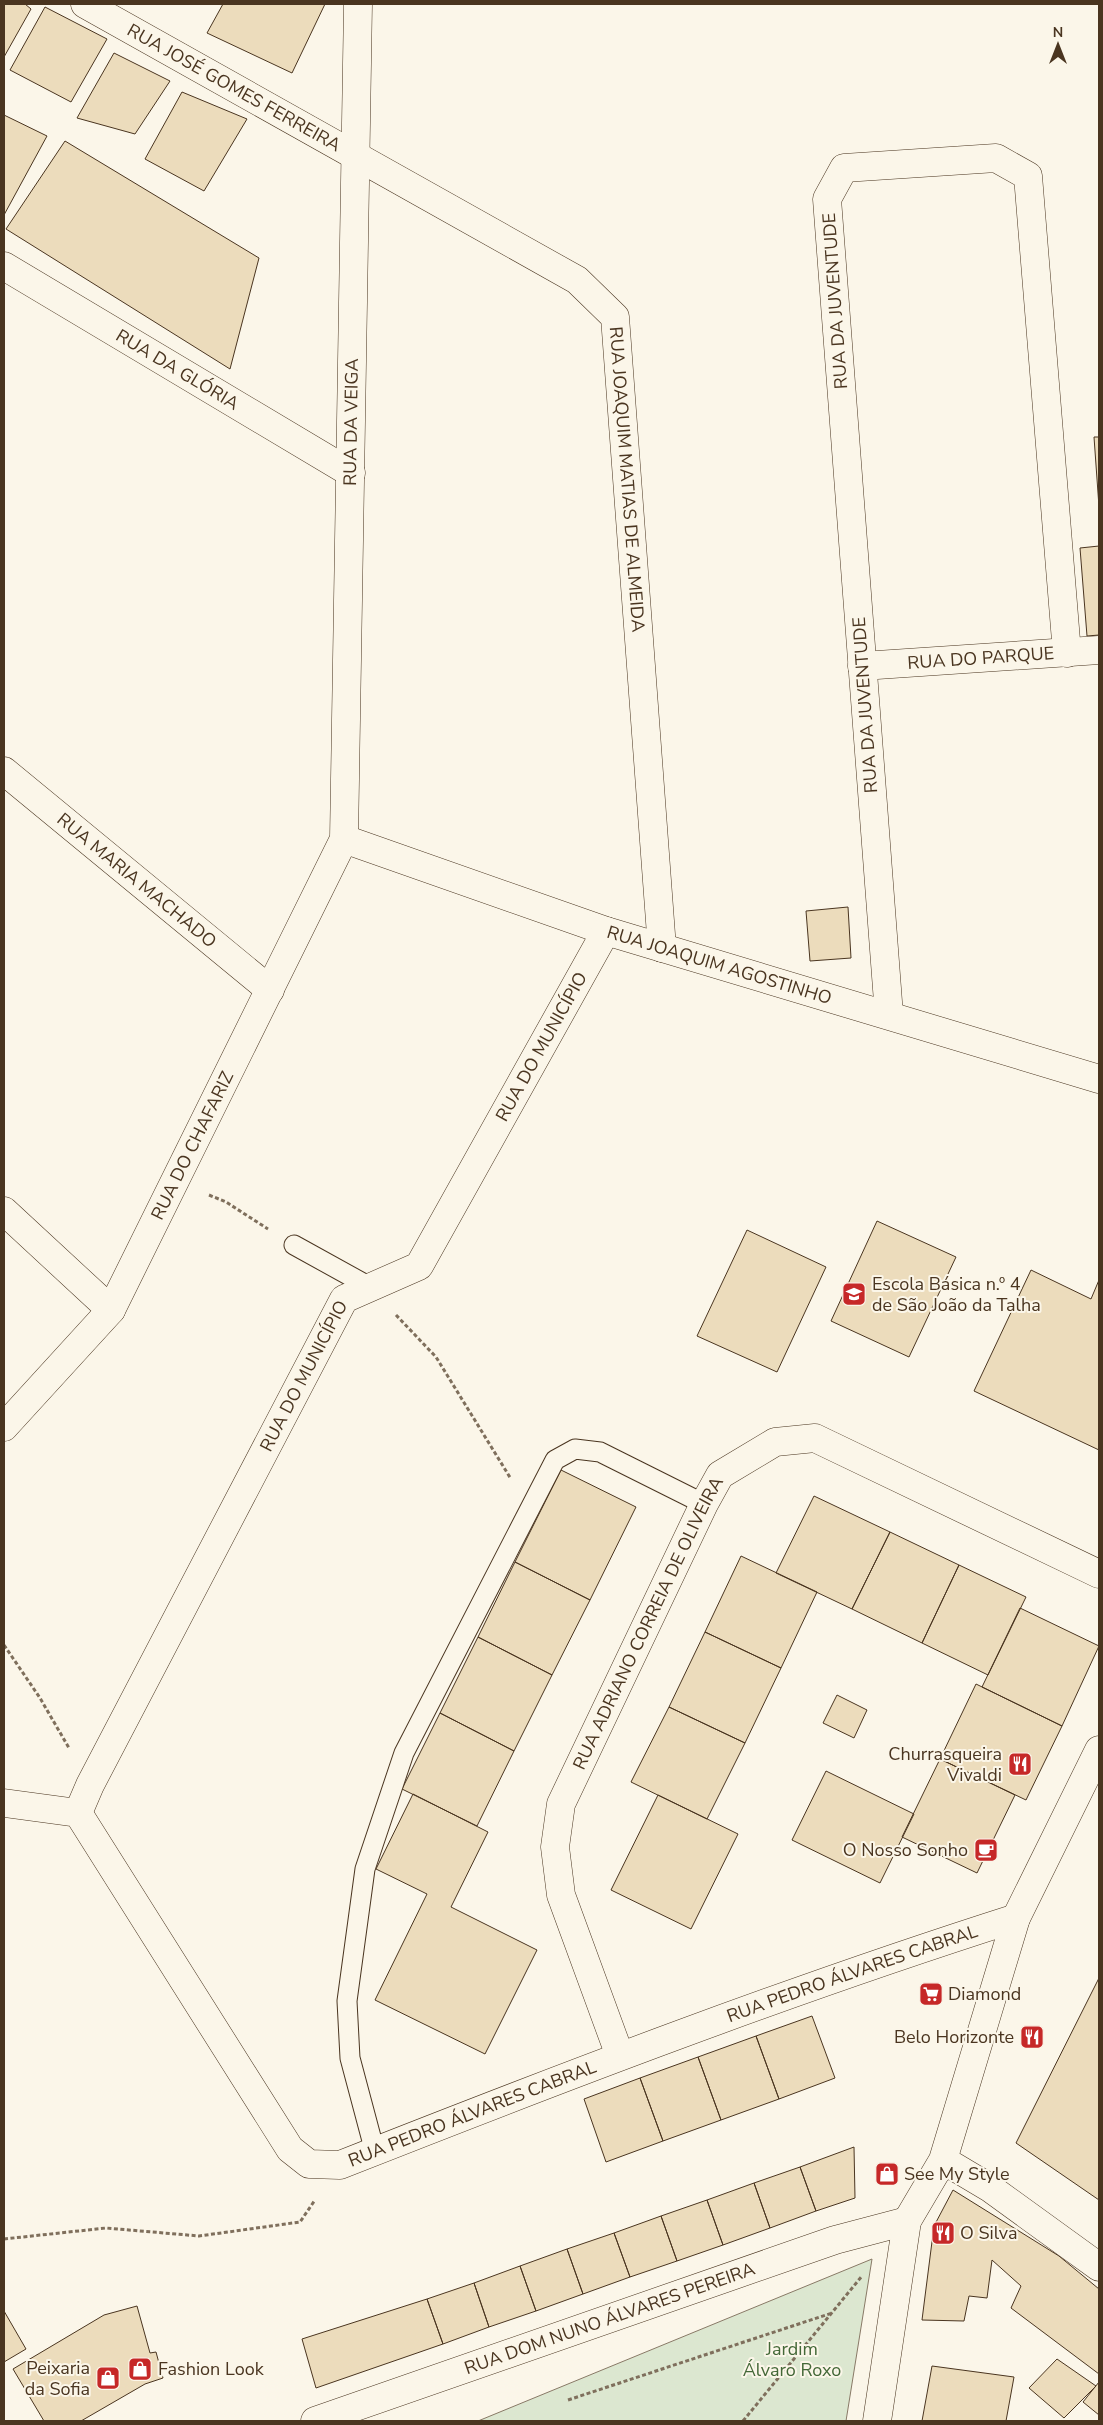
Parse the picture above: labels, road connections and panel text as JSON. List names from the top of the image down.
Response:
{
  "streets": {
    "street": [
      "RUA JOSÉ GOMES FERREIRA",
      "RUA DA JUVENTUDE",
      "RUA DA GLÓRIA",
      "RUA DA VEIGA",
      "RUA JOAQUIM MATIAS DE ALMEIDA",
      "RUA DO PARQUE",
      "RUA MARIA MACHADO",
      "RUA JOAQUIM AGOSTINHO",
      "RUA DO MUNICÍPIO",
      "RUA DO CHAFARIZ",
      "RUA ADRIANO CORREIA DE OLIVEIRA",
      "RUA PEDRO ÁLVARES CABRAL",
      "RUA DOM NUNO ÁLVARES PEREIRA"
    ]
  },
  "crossings": [
    ["RUA JOSÉ GOMES FERREIRA", "RUA DA VEIGA"],
    ["RUA JOSÉ GOMES FERREIRA", "RUA JOAQUIM MATIAS DE ALMEIDA"],
    ["RUA DA JUVENTUDE", "RUA DO PARQUE"],
    ["RUA DA JUVENTUDE", "RUA JOAQUIM AGOSTINHO"],
    ["RUA DA GLÓRIA", "RUA DA VEIGA"],
    ["RUA DA VEIGA", "RUA JOAQUIM MATIAS DE ALMEIDA"],
    ["RUA DA VEIGA", "RUA JOAQUIM AGOSTINHO"],
    ["RUA DA VEIGA", "RUA DO CHAFARIZ"],
    ["RUA JOAQUIM MATIAS DE ALMEIDA", "RUA JOAQUIM AGOSTINHO"],
    ["RUA MARIA MACHADO", "RUA DO CHAFARIZ"],
    ["RUA JOAQUIM AGOSTINHO", "RUA DO MUNICÍPIO"],
    ["RUA JOAQUIM AGOSTINHO", "RUA DO CHAFARIZ"],
    ["RUA DO MUNICÍPIO", "RUA PEDRO ÁLVARES CABRAL"],
    ["RUA ADRIANO CORREIA DE OLIVEIRA", "RUA PEDRO ÁLVARES CABRAL"]
  ],
  "parks": ["Jardim Álvaro Roxo"],
  "places": {
    "school or university": ["Escola Básica n.º 4 de São João da Talha"],
    "restaurant": ["Churrasqueira Vivaldi", "Belo Horizonte", "O Silva"],
    "cafe": ["O Nosso Sonho"],
    "supermarket": ["Diamond"],
    "shop": ["See My Style", "Fashion Look", "Peixaria da Sofia"]
  },
  "north": "top"
}
